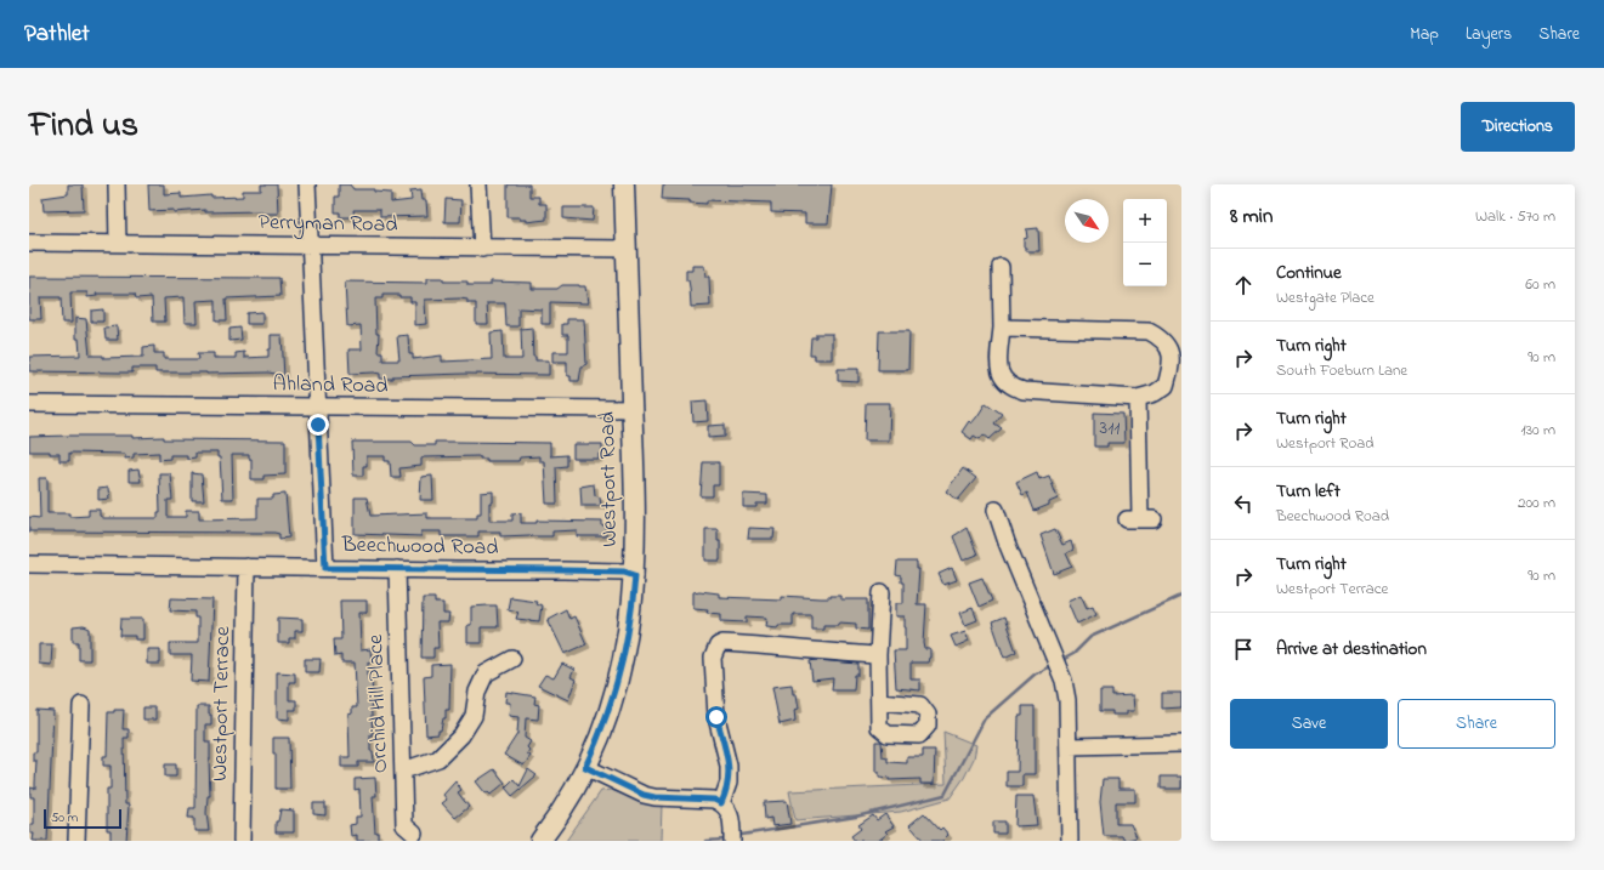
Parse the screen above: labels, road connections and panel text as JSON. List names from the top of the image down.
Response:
{
  "streets": {
    "main road": ["Westport Road"],
    "street": [
      "Perryman Road",
      "Ahland Road",
      "Beechwood Road",
      "Westport Terrace",
      "Orchid Hill Place"
    ]
  },
  "crossings": [
    ["Perryman Road", "Westport Road"],
    ["Ahland Road", "Westport Road"],
    ["Westport Road", "Beechwood Road"],
    ["Beechwood Road", "Westport Terrace"],
    ["Beechwood Road", "Orchid Hill Place"]
  ],
  "house_numbers": ["311"],
  "scale_bar": "50 m",
  "north": "bottom right",
  "page": {
    "header": "Pathlet",
    "nav": ["Map", "Layers", "Share"],
    "title": "Find us",
    "buttons": [
      "Directions",
      ["Save", "Share"]
    ],
    "heading": ["8 min", "Walk · 570 m"],
    "map_buttons": ["+", "−"],
    "list": [
      ["Continue", "Westgate Place", "60 m"],
      ["Turn right", "South Foeburn Lane", "90 m"],
      ["Turn right", "Westport Road", "130 m"],
      ["Turn left", "Beechwood Road", "200 m"],
      ["Turn right", "Westport Terrace", "90 m"],
      "Arrive at destination"
    ],
    "scale": "50 m"
  }
}
